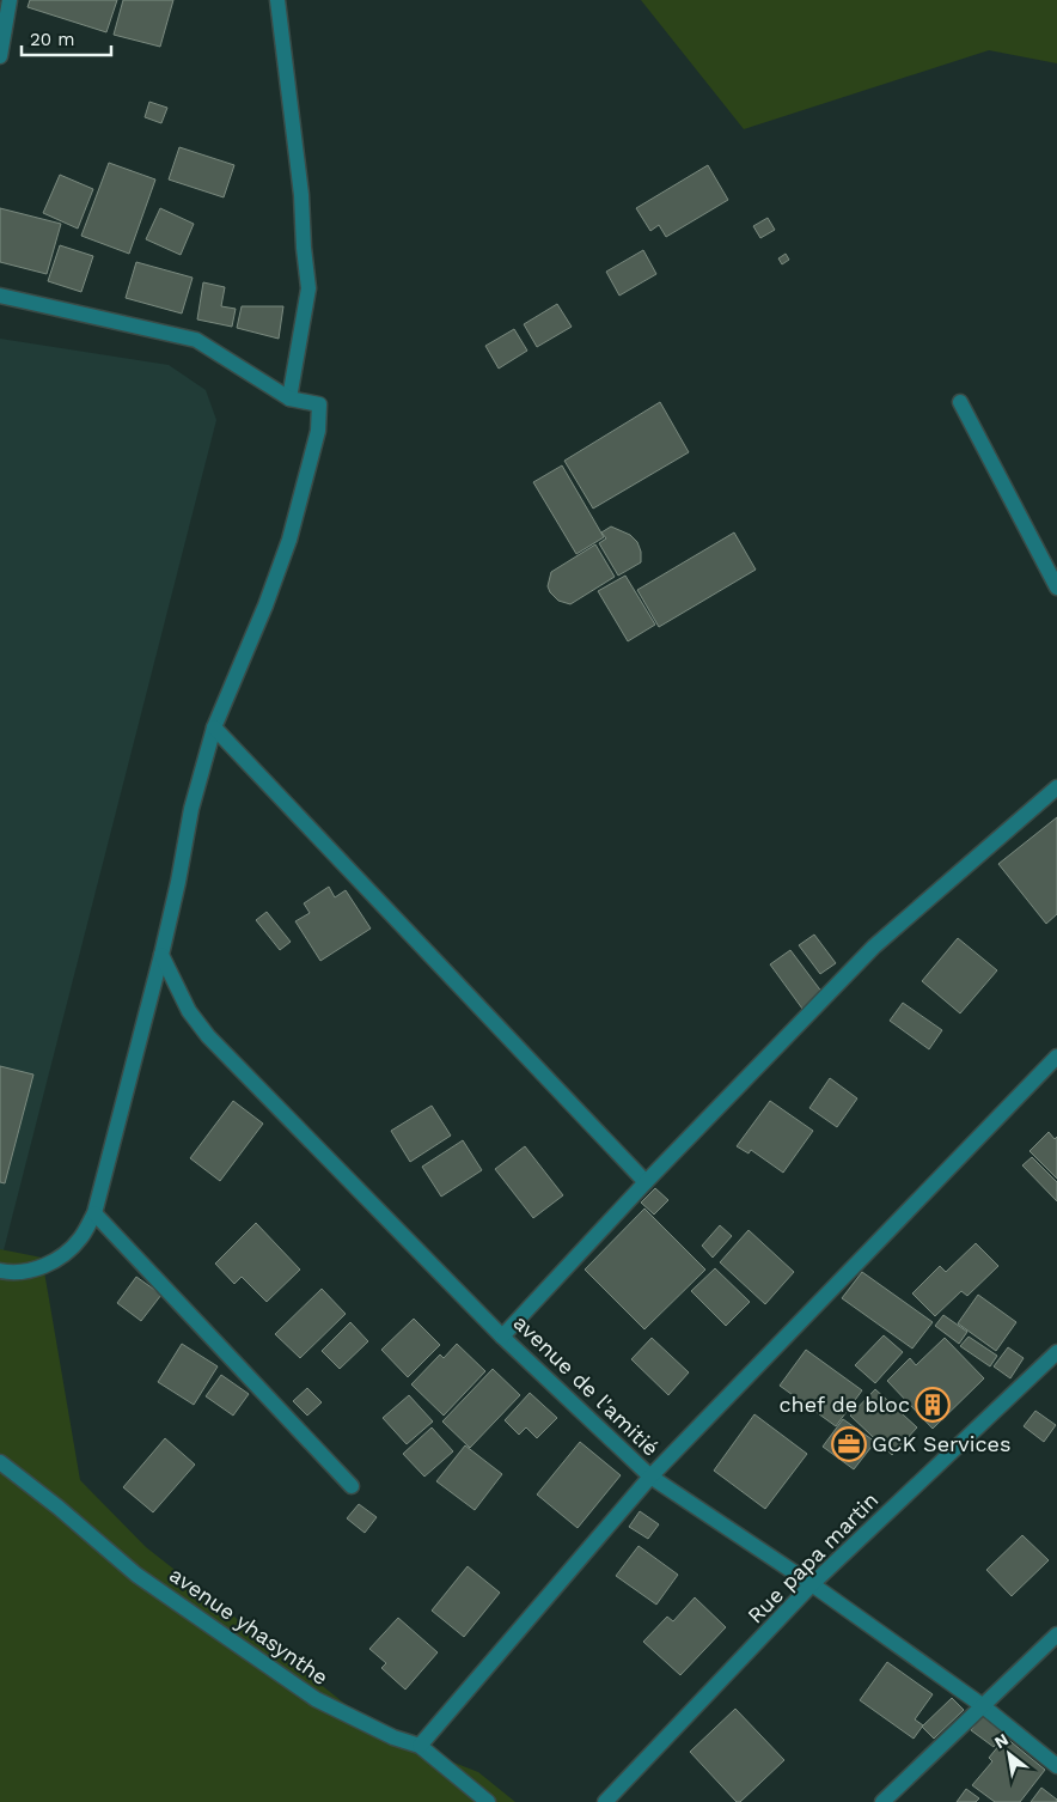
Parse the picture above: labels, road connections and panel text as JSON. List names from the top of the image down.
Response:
{
  "streets": {
    "street": ["avenue de l'amitié", "Rue papa martin", "avenue yhasynthe"]
  },
  "crossings": [
    ["avenue de l'amitié", "Rue papa martin"]
  ],
  "places": {
    "building": ["chef de bloc"],
    "office": ["GCK Services"]
  },
  "scale_bar": "20 m",
  "north": "top left"
}
